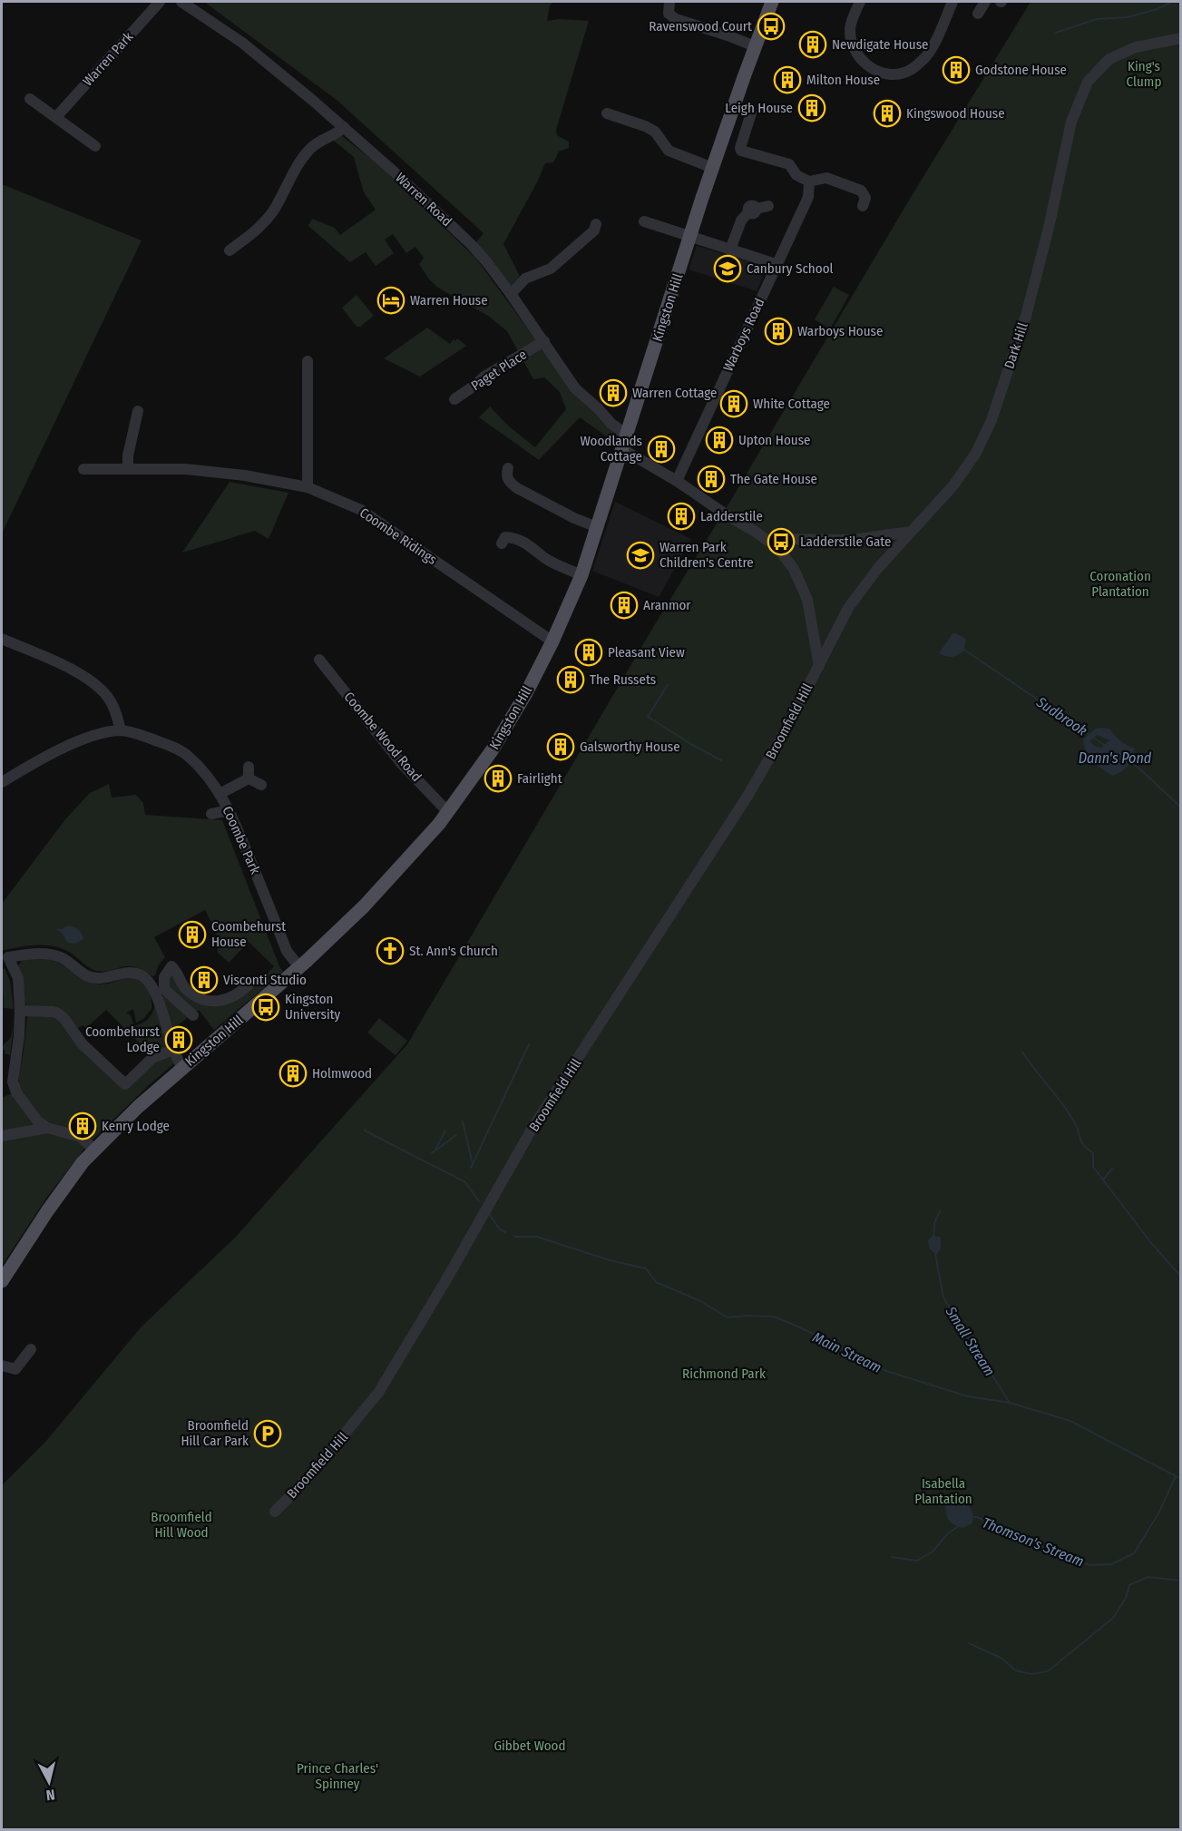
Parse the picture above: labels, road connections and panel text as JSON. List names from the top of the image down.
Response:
{
  "streets": {
    "main road": ["Kingston Hill"],
    "street": [
      "Warren Park",
      "Warren Road",
      "Warboys Road",
      "Dark Hill",
      "Paget Place",
      "Coombe Ridings",
      "Broomfield Hill",
      "Coombe Wood Road",
      "Coombe Park"
    ]
  },
  "crossings": [
    ["Warren Road", "Kingston Hill"],
    ["Warren Road", "Paget Place"],
    ["Kingston Hill", "Coombe Ridings"],
    ["Kingston Hill", "Coombe Wood Road"],
    ["Kingston Hill", "Coombe Park"],
    ["Dark Hill", "Broomfield Hill"]
  ],
  "water": [
    "Sudbrook",
    "Dann's Pond",
    "Small Stream",
    "Main Stream",
    "Thomson's Stream"
  ],
  "parks": [
    "King's Clump",
    "Coronation Plantation",
    "Richmond Park",
    "Isabella Plantation",
    "Broomfield Hill Wood",
    "Gibbet Wood",
    "Prince Charles' Spinney"
  ],
  "places": {
    "bus stop": ["Ravenswood Court", "Ladderstile Gate", "Kingston University"],
    "building": [
      "Newdigate House",
      "Godstone House",
      "Milton House",
      "Leigh House",
      "Kingswood House",
      "Warboys House",
      "Warren Cottage",
      "White Cottage",
      "Upton House",
      "Woodlands Cottage",
      "The Gate House",
      "Ladderstile",
      "Aranmor",
      "Pleasant View",
      "The Russets",
      "Galsworthy House",
      "Fairlight",
      "Coombehurst House",
      "Visconti Studio",
      "Coombehurst Lodge",
      "Holmwood",
      "Kenry Lodge"
    ],
    "school or university": ["Canbury School", "Warren Park Children's Centre"],
    "hotel": ["Warren House"],
    "church": ["St. Ann's Church"],
    "parking": ["Broomfield Hill Car Park"]
  },
  "north": "bottom"
}
